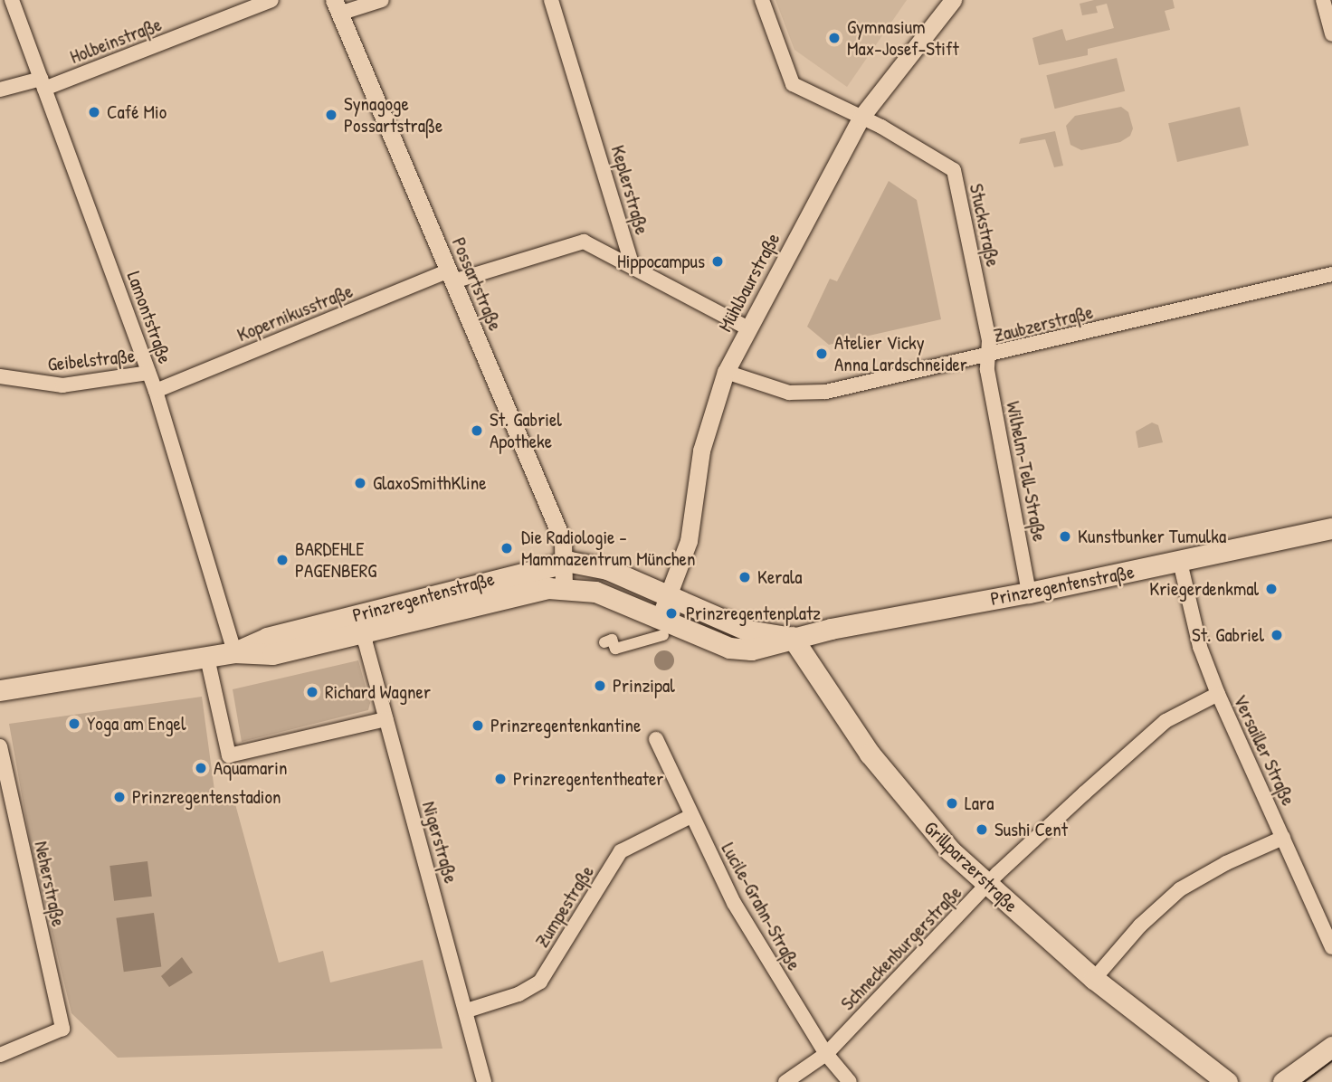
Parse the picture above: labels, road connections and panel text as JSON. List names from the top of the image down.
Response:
{
  "streets": {
    "main road": ["Prinzregentenstraße", "Grillparzerstraße"],
    "street": [
      "Holbeinstraße",
      "Keplerstraße",
      "Stuckstraße",
      "Mühlbaurstraße",
      "Possartstraße",
      "Kopernikusstraße",
      "Lamontstraße",
      "Zaubzerstraße",
      "Geibelstraße",
      "Wilhelm-Tell-Straße",
      "Versailler Straße",
      "Nigerstraße",
      "Neherstraße",
      "Zumpestraße",
      "Lucile-Grahn-Straße",
      "Schneckenburgerstraße"
    ]
  },
  "crossings": [
    ["Holbeinstraße", "Lamontstraße"],
    ["Keplerstraße", "Mühlbaurstraße"],
    ["Keplerstraße", "Kopernikusstraße"],
    ["Stuckstraße", "Mühlbaurstraße"],
    ["Stuckstraße", "Zaubzerstraße"],
    ["Stuckstraße", "Wilhelm-Tell-Straße"],
    ["Mühlbaurstraße", "Zaubzerstraße"],
    ["Mühlbaurstraße", "Prinzregentenstraße"],
    ["Possartstraße", "Kopernikusstraße"],
    ["Possartstraße", "Prinzregentenstraße"],
    ["Kopernikusstraße", "Lamontstraße"],
    ["Lamontstraße", "Geibelstraße"],
    ["Lamontstraße", "Prinzregentenstraße"],
    ["Zaubzerstraße", "Wilhelm-Tell-Straße"],
    ["Wilhelm-Tell-Straße", "Prinzregentenstraße"],
    ["Prinzregentenstraße", "Versailler Straße"],
    ["Prinzregentenstraße", "Nigerstraße"],
    ["Prinzregentenstraße", "Grillparzerstraße"],
    ["Versailler Straße", "Schneckenburgerstraße"],
    ["Nigerstraße", "Zumpestraße"],
    ["Grillparzerstraße", "Schneckenburgerstraße"],
    ["Zumpestraße", "Lucile-Grahn-Straße"],
    ["Lucile-Grahn-Straße", "Schneckenburgerstraße"]
  ],
  "places": [
    "Gymnasium Max-Josef-Stift",
    "Café Mio",
    "Synagoge Possartstraße",
    "Hippocampus",
    "Atelier Vicky Anna Lardschneider",
    "St. Gabriel Apotheke",
    "GlaxoSmithKline",
    "Kunstbunker Tumulka",
    "Die Radiologie - Mammazentrum München",
    "BARDEHLE PAGENBERG",
    "Kerala",
    "Kriegerdenkmal",
    "Prinzregentenplatz",
    "St. Gabriel",
    "Prinzipal",
    "Richard Wagner",
    "Yoga am Engel",
    "Prinzregentenkantine",
    "Aquamarin",
    "Prinzregententheater",
    "Prinzregentenstadion",
    "Lara",
    "Sushi Cent"
  ]
}
